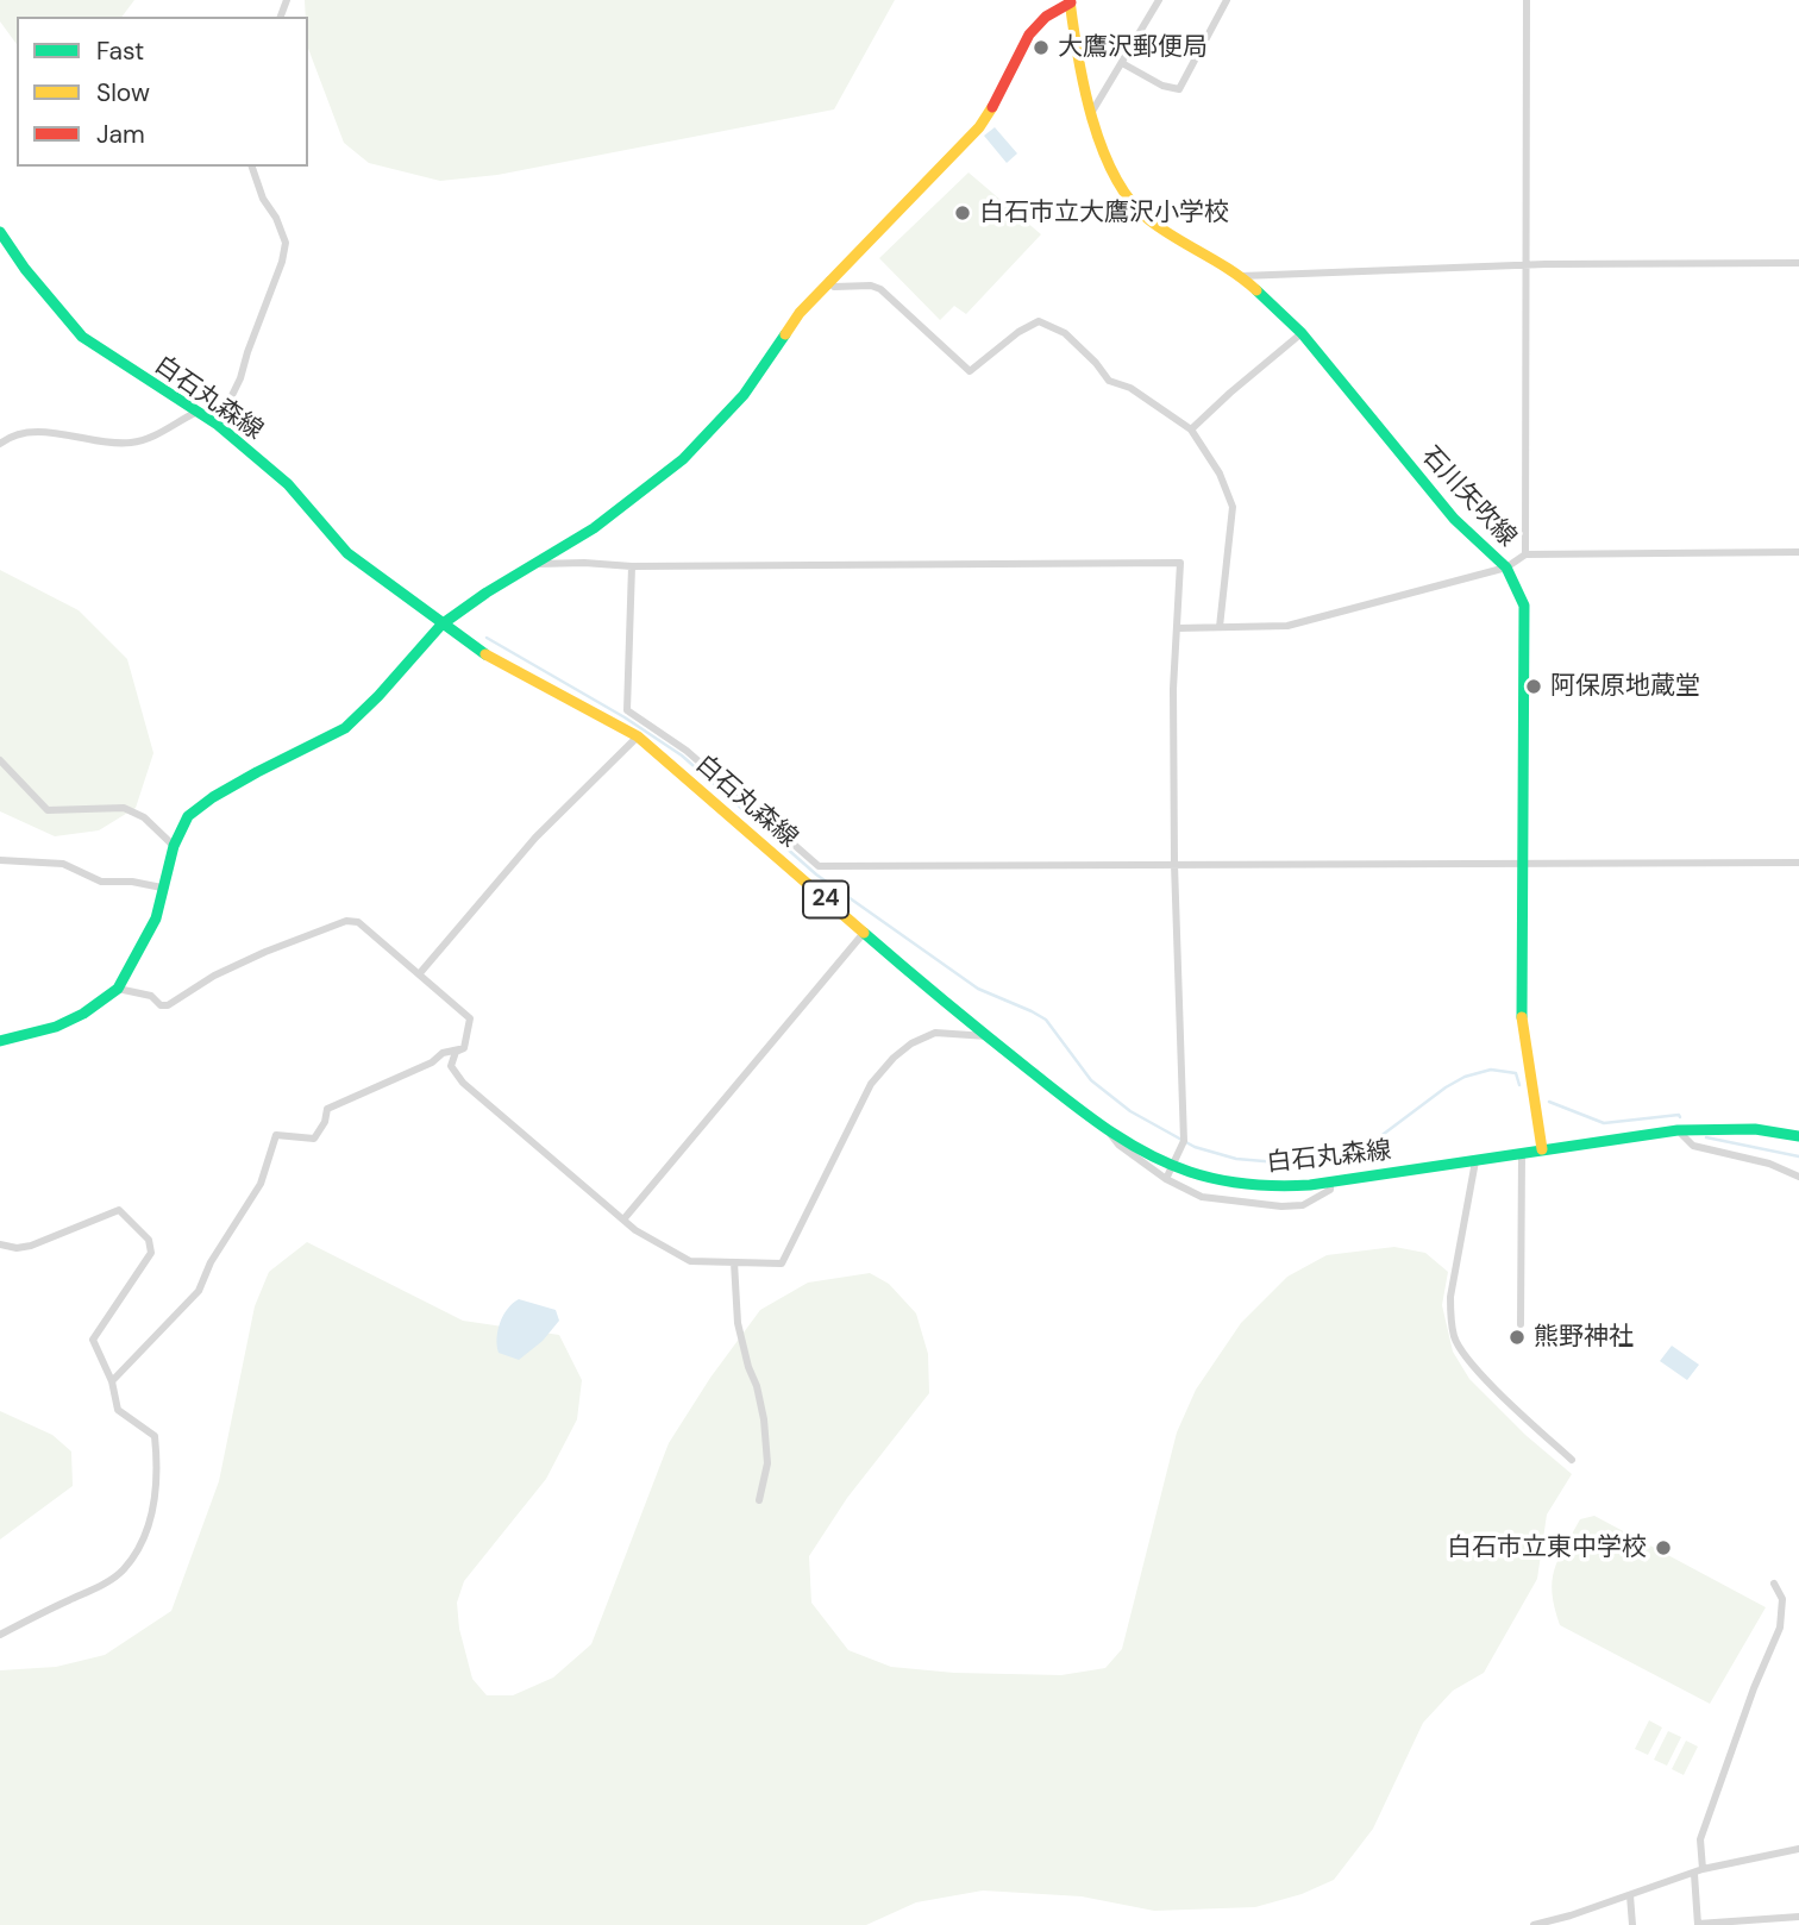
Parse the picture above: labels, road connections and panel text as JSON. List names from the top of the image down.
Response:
{
  "streets": {
    "main road": ["白石丸森線", "石川矢吹線", "24"]
  },
  "crossings": [
    ["白石丸森線", "石川矢吹線"]
  ],
  "places": [
    "大鷹沢郵便局",
    "白石市立大鷹沢小学校",
    "阿保原地蔵堂",
    "熊野神社",
    "白石市立東中学校"
  ],
  "legend": ["Fast", "Slow", "Jam"]
}
